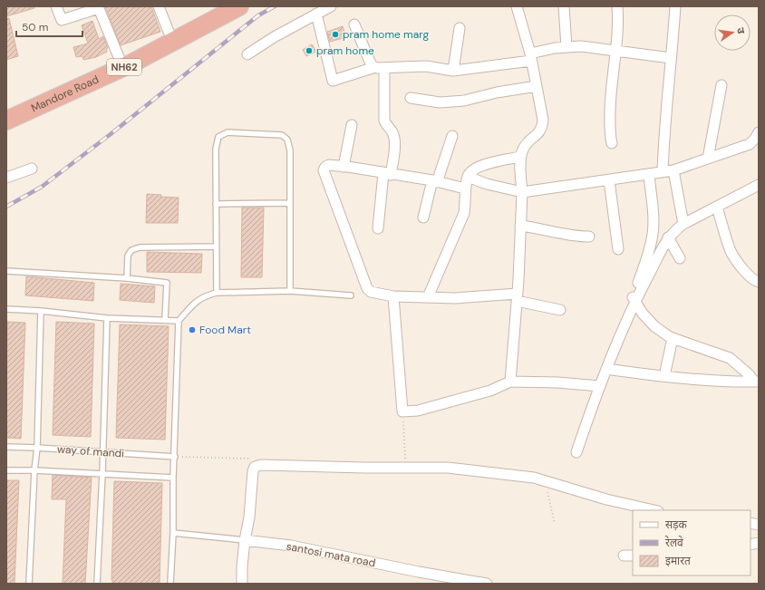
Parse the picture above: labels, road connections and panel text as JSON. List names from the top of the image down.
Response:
{
  "streets": {
    "highway": ["NH62", "Mandore Road"],
    "street": ["santosi mata road"],
    "lane": ["way of mandi"]
  },
  "places": ["pram home marg", "pram home", "Food Mart"],
  "legend": ["सड़क", "रेलवे", "इमारत"],
  "scale_bar": "50 m",
  "north": "right"
}
